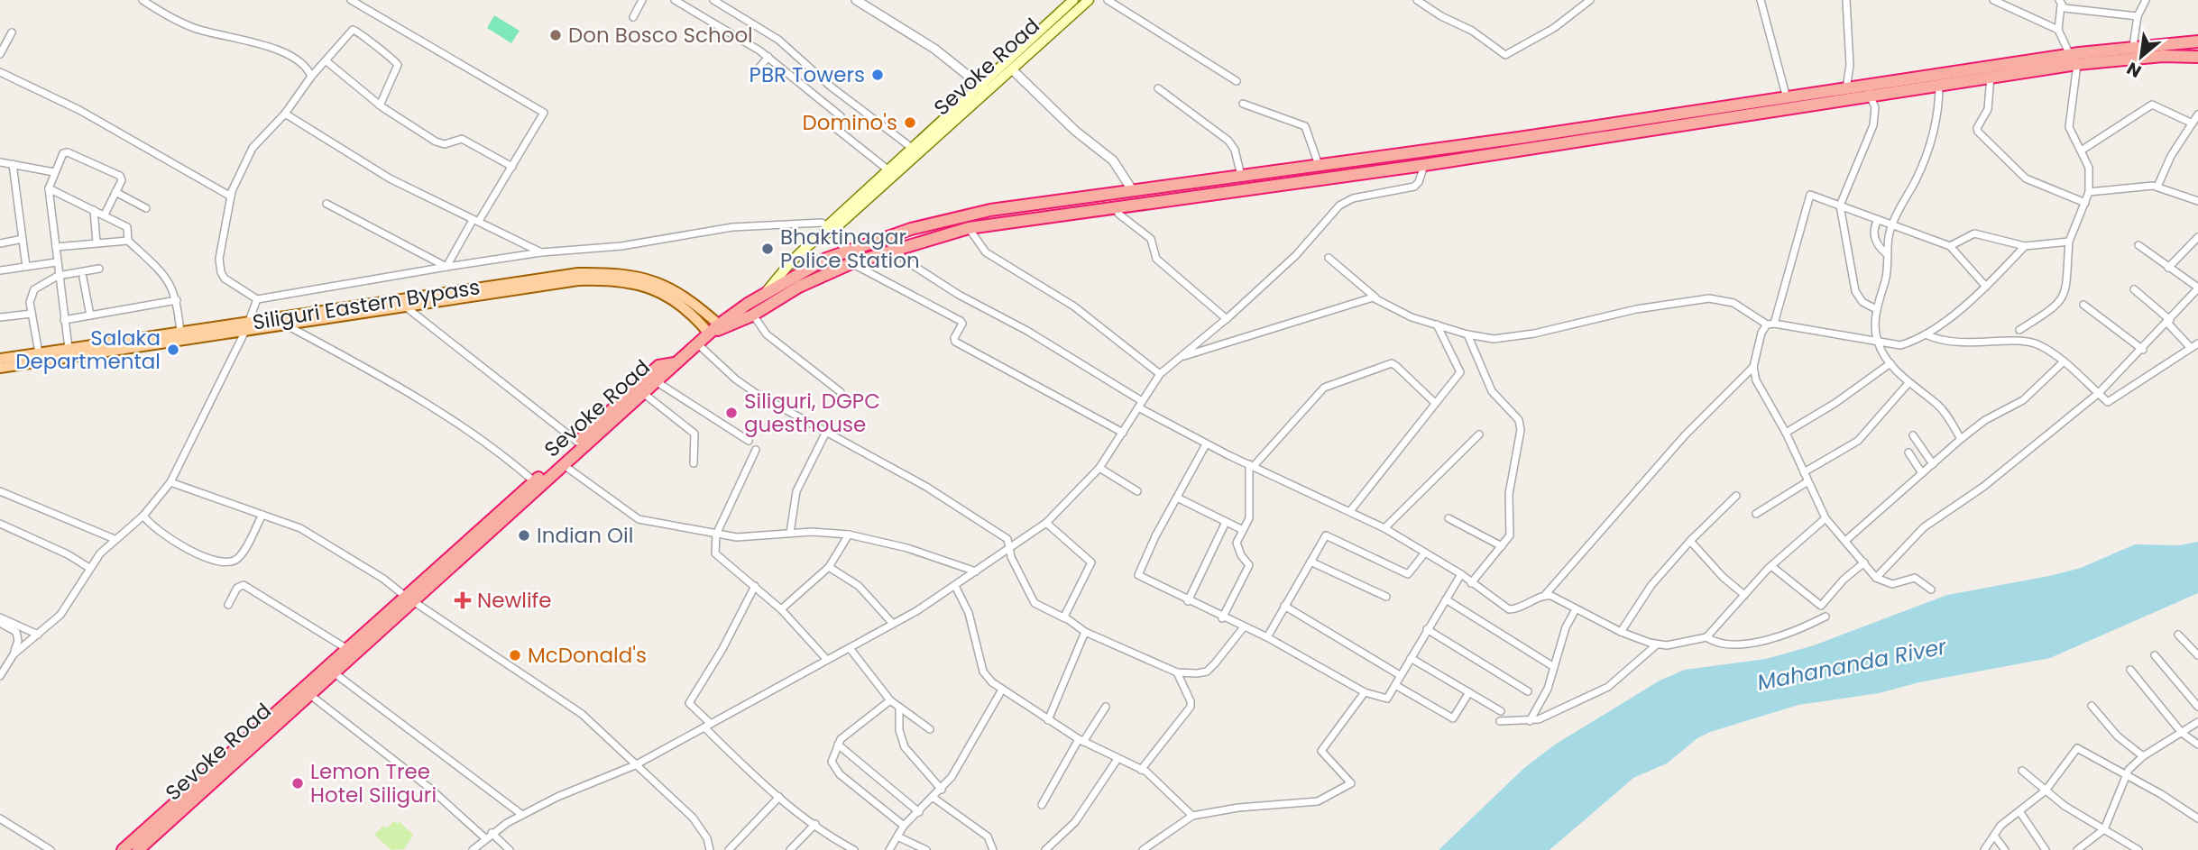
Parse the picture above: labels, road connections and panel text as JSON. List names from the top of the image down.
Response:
{
  "streets": {
    "highway": ["Sevoke Road"],
    "main road": ["Siliguri Eastern Bypass"]
  },
  "water": ["Mahananda River"],
  "places": {
    "other": [
      "Don Bosco School",
      "PBR Towers",
      "Domino's",
      "Bhaktinagar Police Station",
      "Salaka Departmental",
      "Siliguri, DGPC guesthouse",
      "Indian Oil",
      "McDonald's",
      "Lemon Tree Hotel Siliguri"
    ],
    "health": ["Newlife"]
  },
  "north": "bottom left"
}
